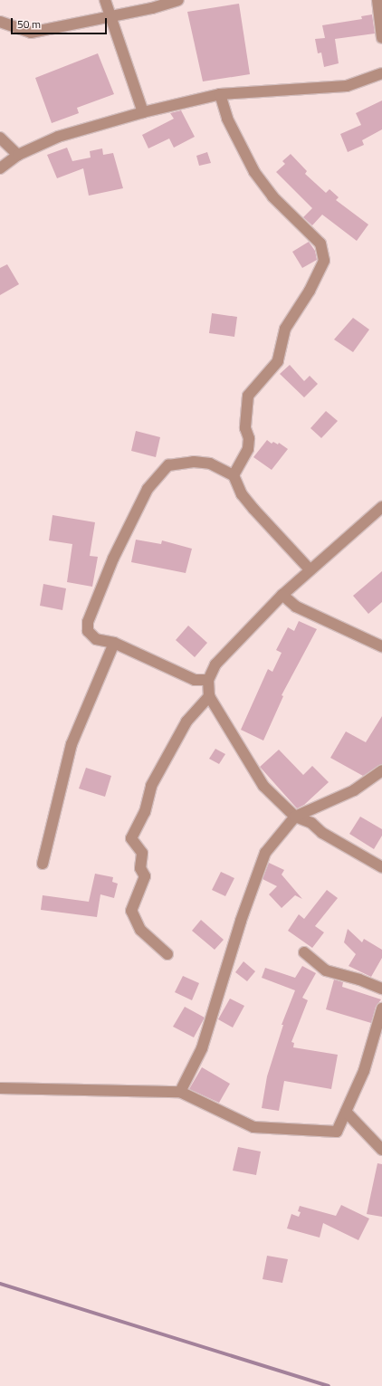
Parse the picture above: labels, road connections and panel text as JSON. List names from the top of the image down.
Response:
{
  "scale_bar": "50 m"
}
